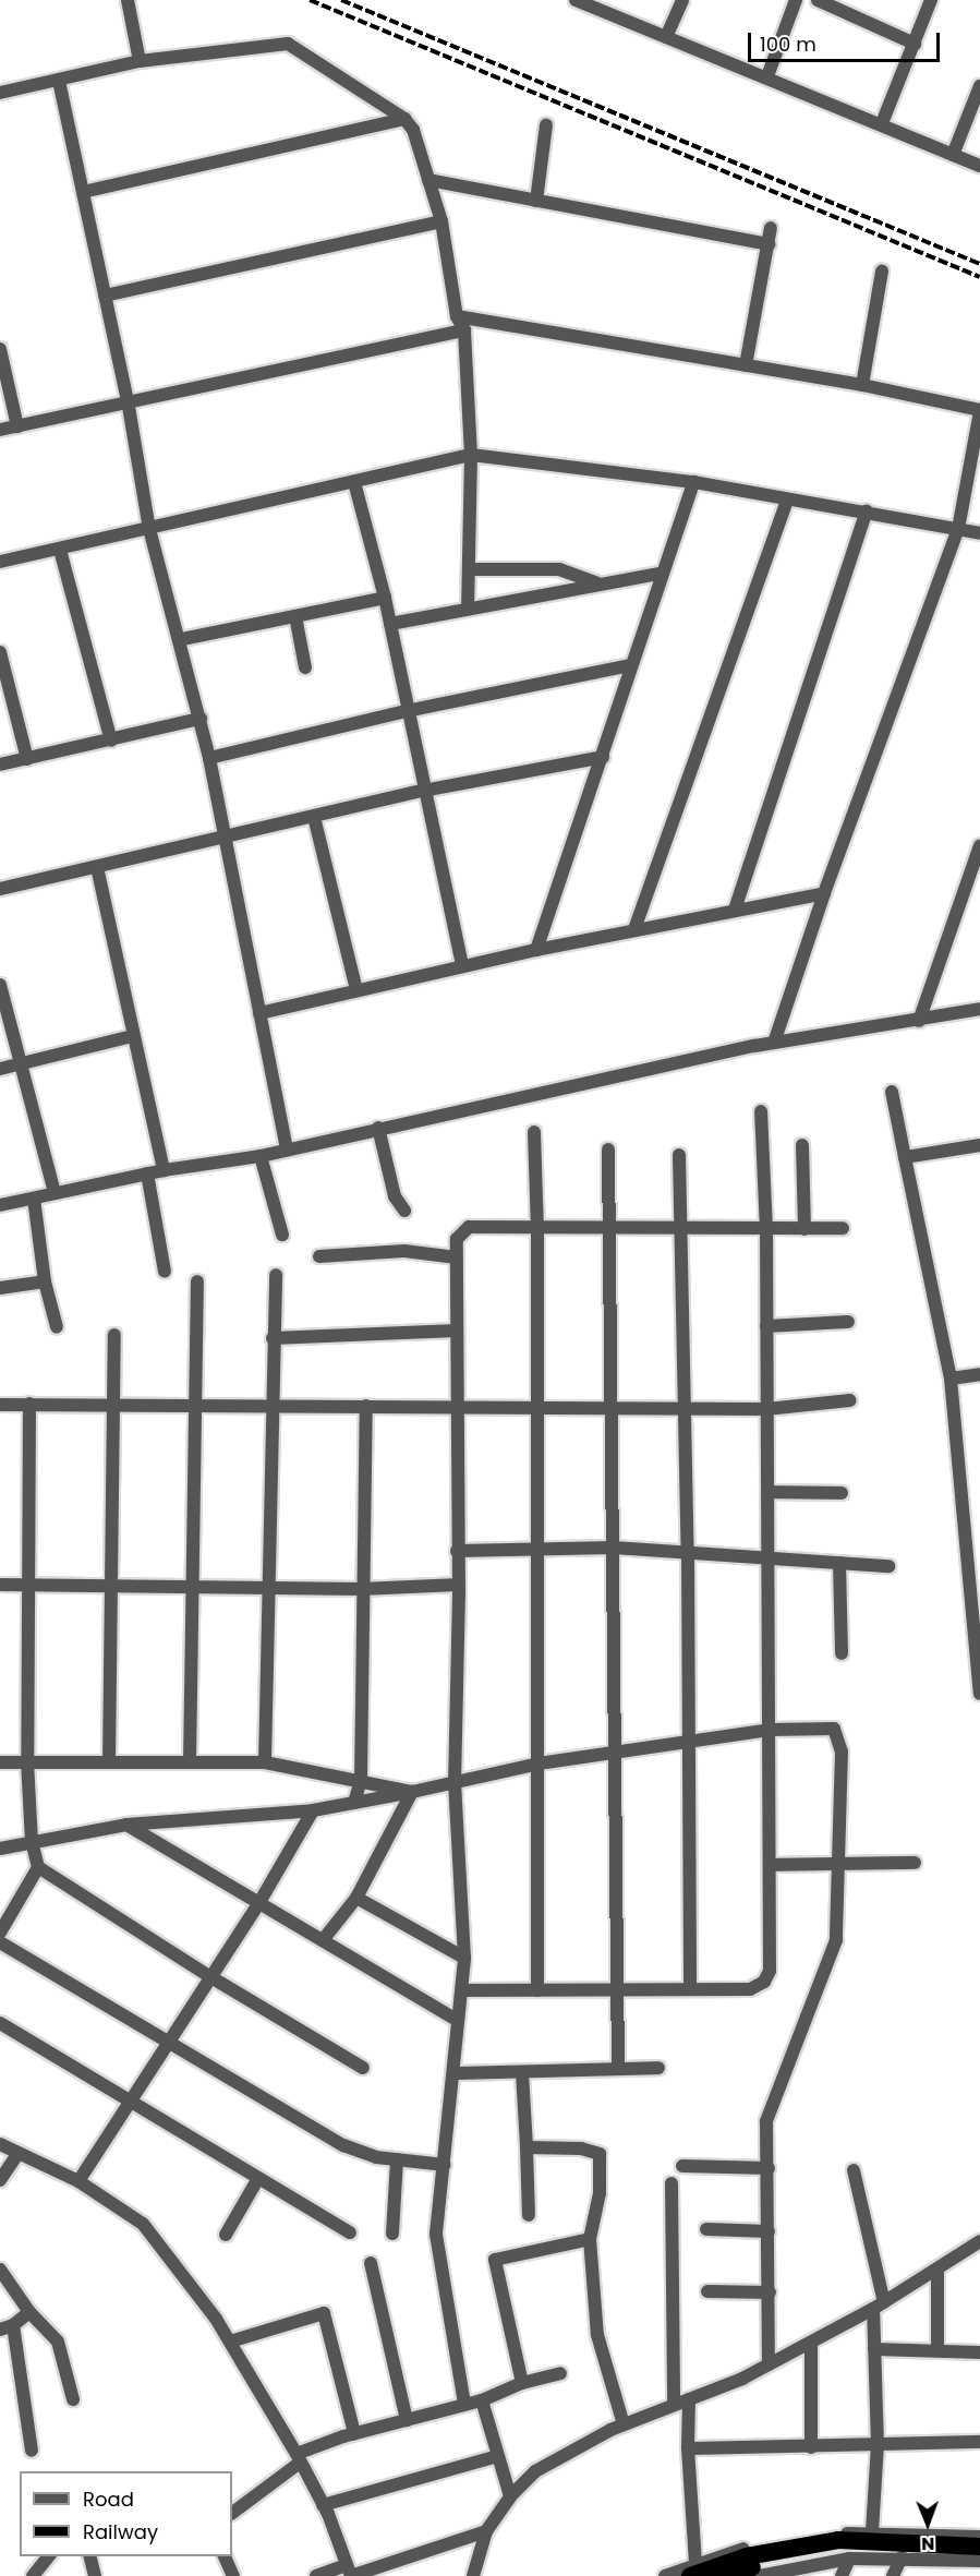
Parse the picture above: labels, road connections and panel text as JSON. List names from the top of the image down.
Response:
{
  "legend": ["Road", "Railway"],
  "scale_bar": "100 m",
  "north": "bottom"
}
